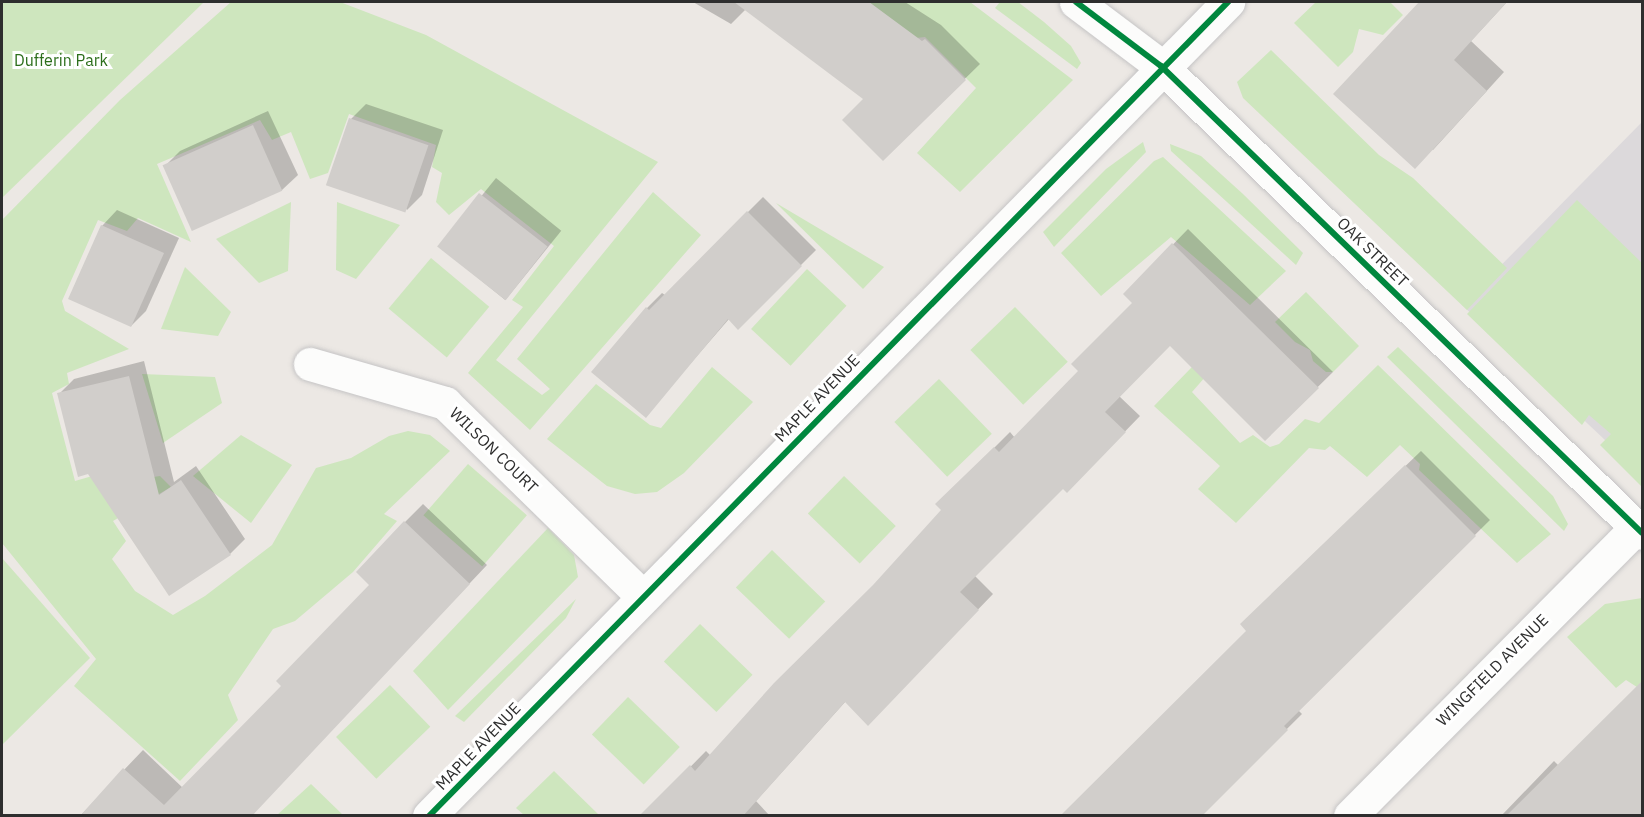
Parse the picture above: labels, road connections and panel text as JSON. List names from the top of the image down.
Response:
{
  "streets": {
    "street": [
      "OAK STREET",
      "MAPLE AVENUE",
      "WILSON COURT",
      "WINGFIELD AVENUE"
    ]
  },
  "crossings": [
    ["OAK STREET", "MAPLE AVENUE"],
    ["OAK STREET", "WINGFIELD AVENUE"],
    ["MAPLE AVENUE", "WILSON COURT"]
  ],
  "parks": ["Dufferin Park"]
}
